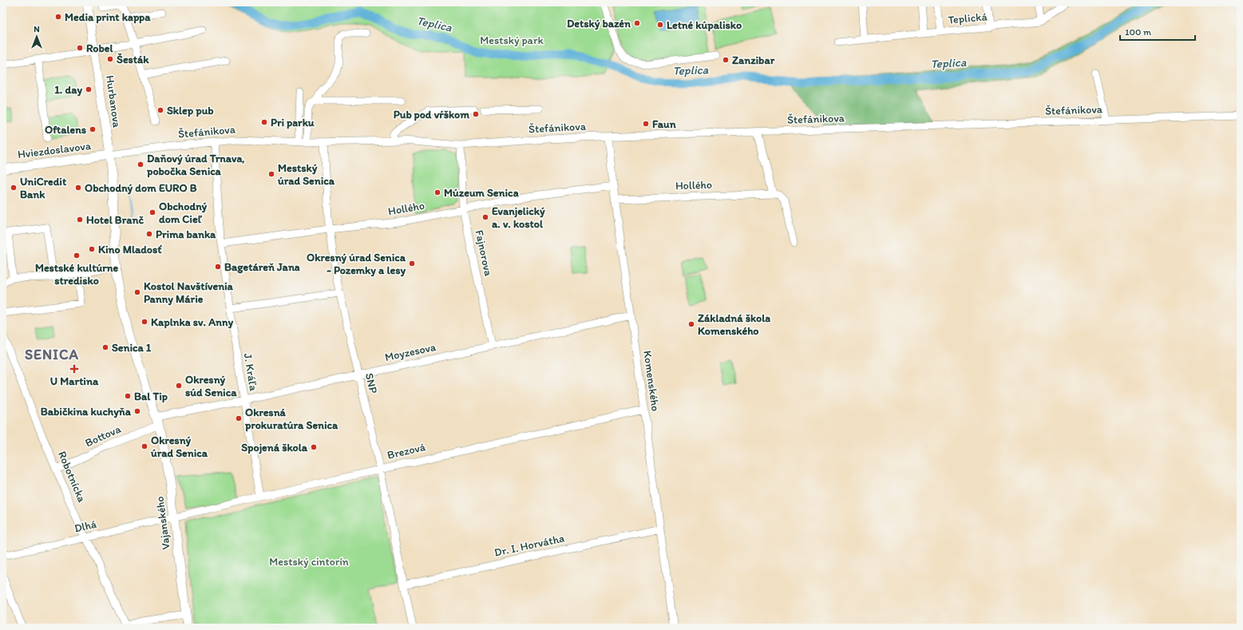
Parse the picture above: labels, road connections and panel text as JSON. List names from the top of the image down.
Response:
{
  "streets": {
    "main road": ["Hurbanova", "Hviezdoslavova", "Vajanského"],
    "street": [
      "Teplická",
      "Štefánikova",
      "Hollého",
      "Fajnorova",
      "Moyzesova",
      "J. Kráľa",
      "Komenského",
      "SNP",
      "Bottova",
      "Brezová",
      "Robotnícka",
      "Dlhá",
      "Dr. I. Horvátha"
    ]
  },
  "crossings": [
    ["Hurbanova", "Štefánikova"],
    ["Hurbanova", "Hviezdoslavova"],
    ["Hurbanova", "Moyzesova"],
    ["Hurbanova", "Bottova"],
    ["Hurbanova", "Vajanského"],
    ["Štefánikova", "Hviezdoslavova"],
    ["Štefánikova", "Fajnorova"],
    ["Štefánikova", "J. Kráľa"],
    ["Štefánikova", "Komenského"],
    ["Štefánikova", "SNP"],
    ["Hollého", "Fajnorova"],
    ["Hollého", "J. Kráľa"],
    ["Hollého", "Komenského"],
    ["Hollého", "SNP"],
    ["Fajnorova", "Moyzesova"],
    ["Moyzesova", "J. Kráľa"],
    ["Moyzesova", "Komenského"],
    ["Moyzesova", "SNP"],
    ["Moyzesova", "Bottova"],
    ["Moyzesova", "Vajanského"],
    ["J. Kráľa", "Brezová"],
    ["Komenského", "Brezová"],
    ["Komenského", "Dr. I. Horvátha"],
    ["SNP", "Brezová"],
    ["SNP", "Dr. I. Horvátha"],
    ["Bottova", "Robotnícka"],
    ["Bottova", "Vajanského"],
    ["Brezová", "Vajanského"],
    ["Brezová", "Dlhá"],
    ["Robotnícka", "Dlhá"],
    ["Vajanského", "Dlhá"]
  ],
  "districts": ["SENICA"],
  "water": ["Teplica"],
  "parks": ["Mestský park", "Mestský cintorín"],
  "places": {
    "other": [
      "Media print kappa",
      "Detský bazén",
      "Letné kúpalisko",
      "Robel",
      "Šesták",
      "Zanzibar",
      "1. day",
      "Sklep pub",
      "Pub pod vŕškom",
      "Pri parku",
      "Faun",
      "Oftalens",
      "Daňový úrad Trnava, pobočka Senica",
      "Mestský úrad Senica",
      "UniCredit Bank",
      "Obchodný dom EURO B",
      "Múzeum Senica",
      "Obchodný dom Cieľ",
      "Evanjelický a. v. kostol",
      "Hotel Branč",
      "Prima banka",
      "Kino Mladosť",
      "Mestské kultúrne stredisko",
      "Okresný úrad Senica - Pozemky a lesy",
      "Bagetáreň Jana",
      "Kostol Navštívenia Panny Márie",
      "Kaplnka sv. Anny",
      "Základná škola Komenského",
      "Senica 1",
      "Okresný súd Senica",
      "Bal Tip",
      "Babičkina kuchyňa",
      "Okresná prokuratúra Senica",
      "Okresný úrad Senica",
      "Spojená škola"
    ],
    "health": ["U Martina"]
  },
  "scale_bar": "100 m",
  "north": "top"
}
